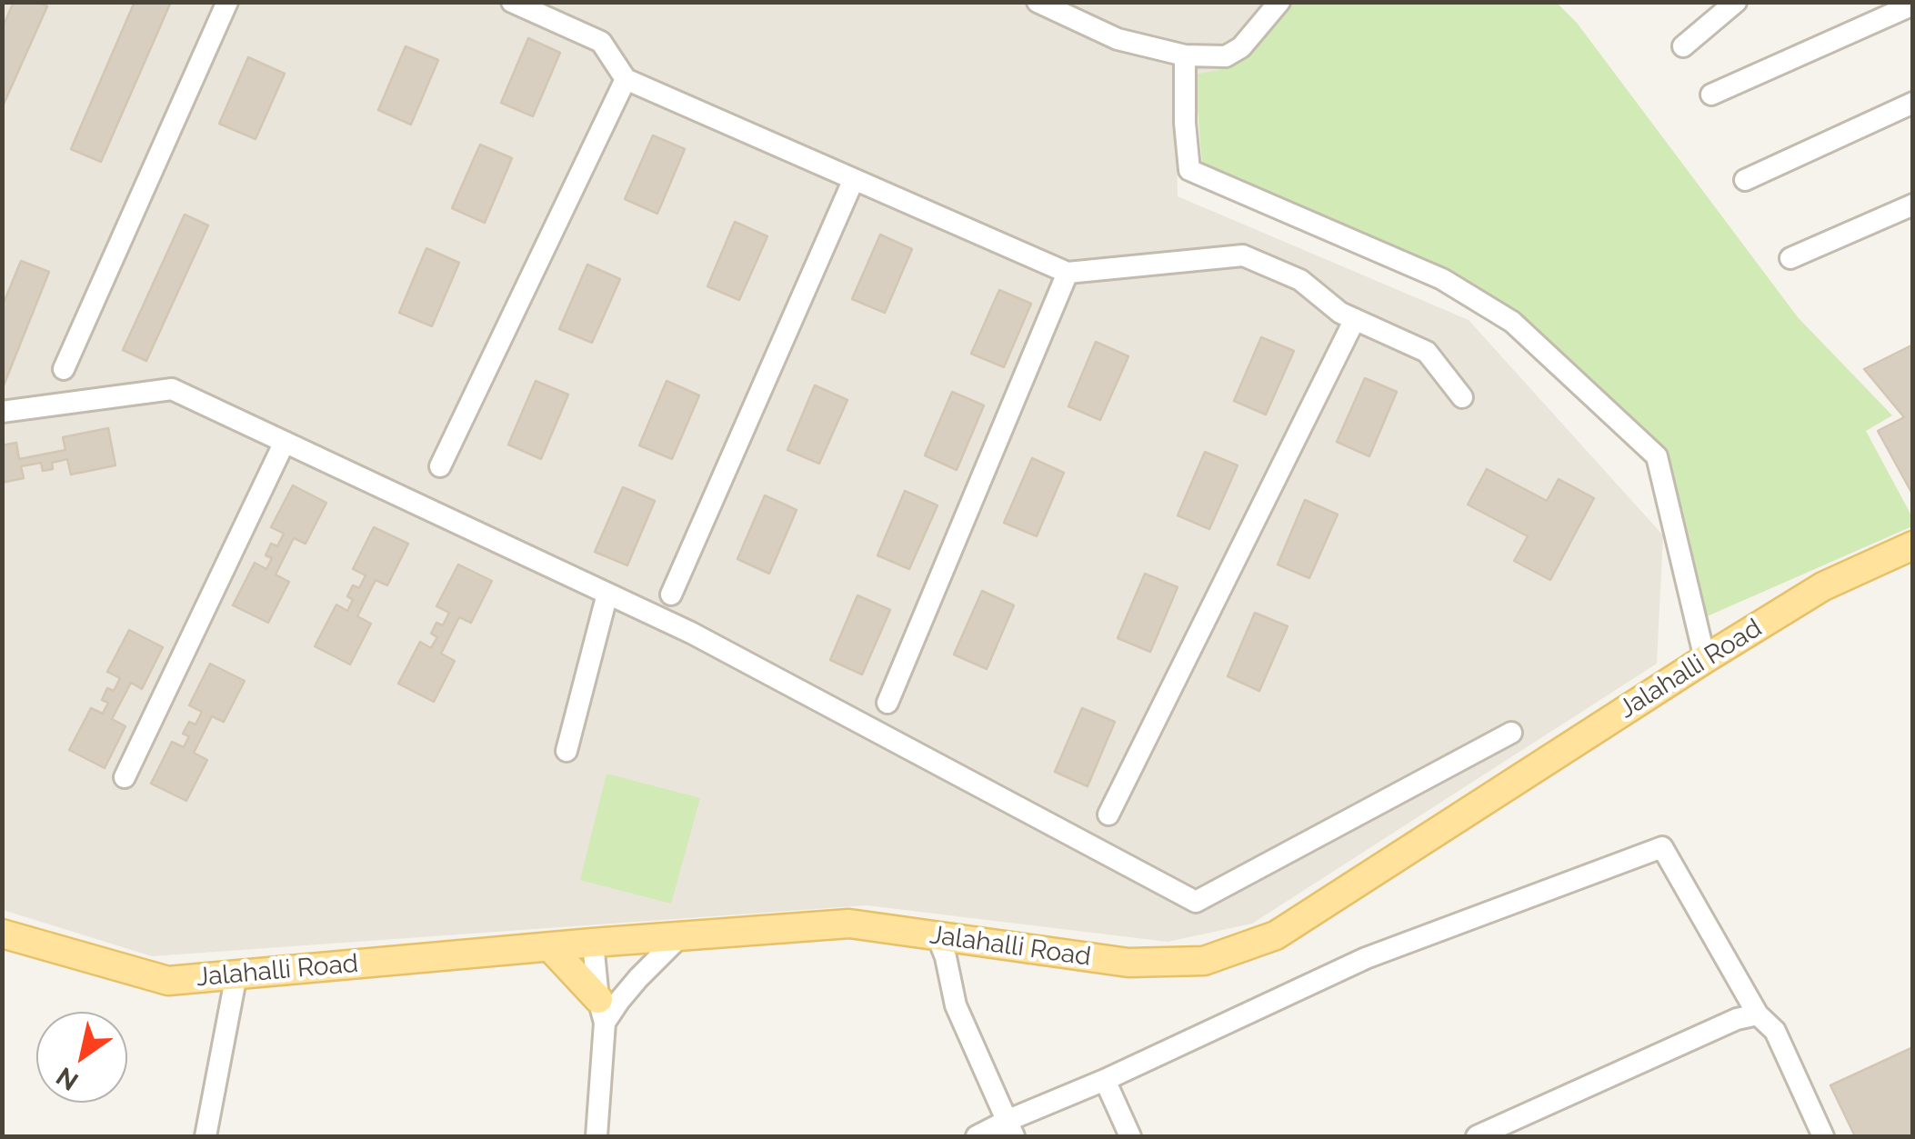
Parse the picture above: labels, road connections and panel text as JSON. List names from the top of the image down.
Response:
{
  "streets": {
    "main road": ["Jalahalli Road"]
  },
  "north": "bottom left"
}
